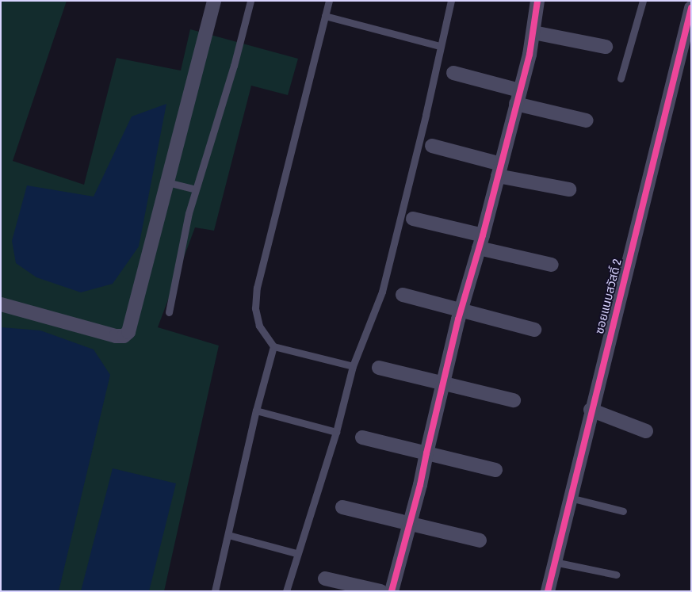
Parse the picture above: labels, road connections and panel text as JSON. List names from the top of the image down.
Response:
{
  "streets": {
    "street": ["ซอยแนบสวัสดิ์ 2"]
  }
}
